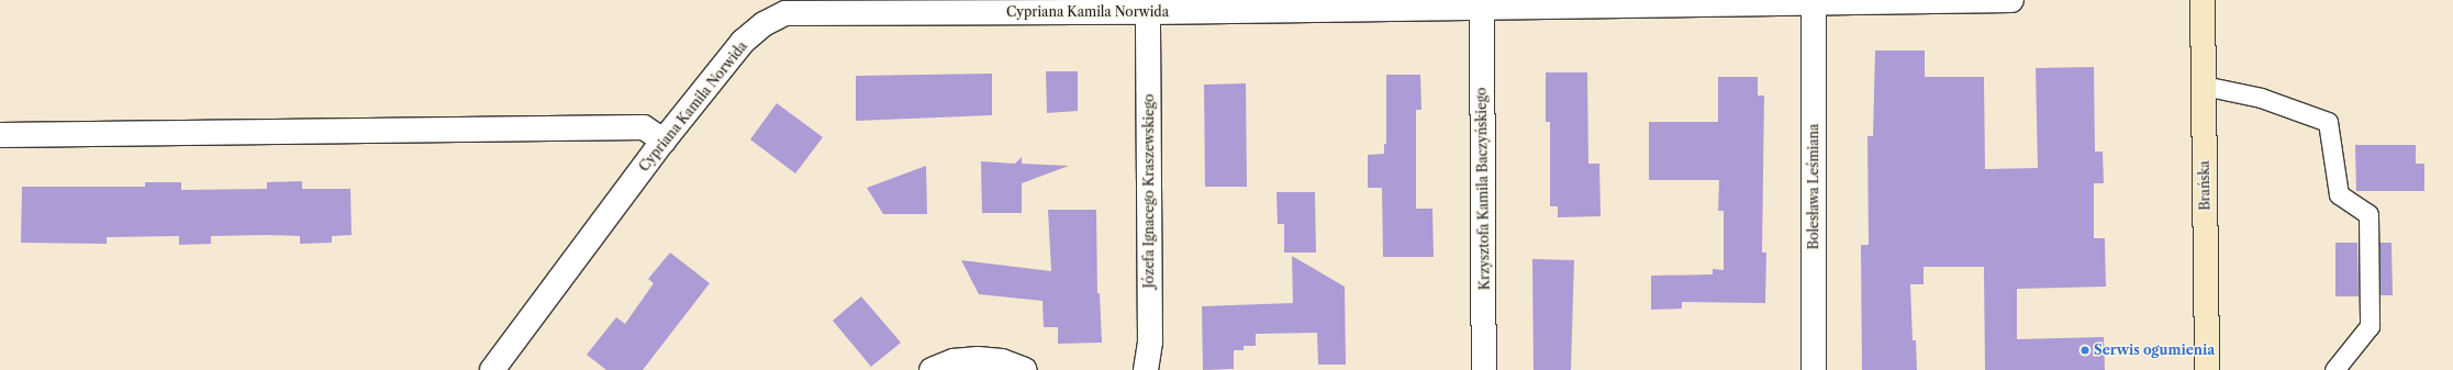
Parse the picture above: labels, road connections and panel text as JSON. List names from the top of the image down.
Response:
{
  "streets": {
    "street": [
      "Cypriana Kamila Norwida",
      "Brańska",
      "Bolesława Leśmiana",
      "Krzysztofa Kamila Baczyńskiego",
      "Józefa Ignacego Kraszewskiego"
    ]
  },
  "crossings": [
    ["Cypriana Kamila Norwida", "Bolesława Leśmiana"],
    ["Cypriana Kamila Norwida", "Krzysztofa Kamila Baczyńskiego"],
    ["Cypriana Kamila Norwida", "Józefa Ignacego Kraszewskiego"]
  ],
  "places": ["Serwis ogumienia"]
}
